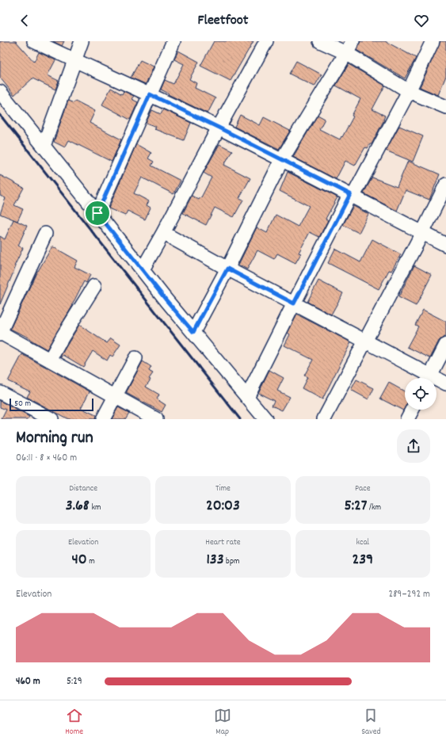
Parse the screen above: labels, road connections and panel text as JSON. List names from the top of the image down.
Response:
{
  "scale_bar": "50 m",
  "page": {
    "header": "Fleetfoot",
    "scale": "50 m",
    "heading": ["Morning run", "06:11 · 8 × 460 m"],
    "stats": [
      ["Distance", "3.68 km"],
      ["Time", "20:03"],
      ["Pace", "5:27 /km"],
      ["Elevation", "40 m"],
      ["Heart rate", "133 bpm"],
      ["kcal", "239"]
    ],
    "chart": ["Elevation", "289–292 m"],
    "list": [
      {
        "name": "460 m",
        "note": "5:29"
      }
    ],
    "tabs": ["Home", "Map", "Saved"]
  }
}
